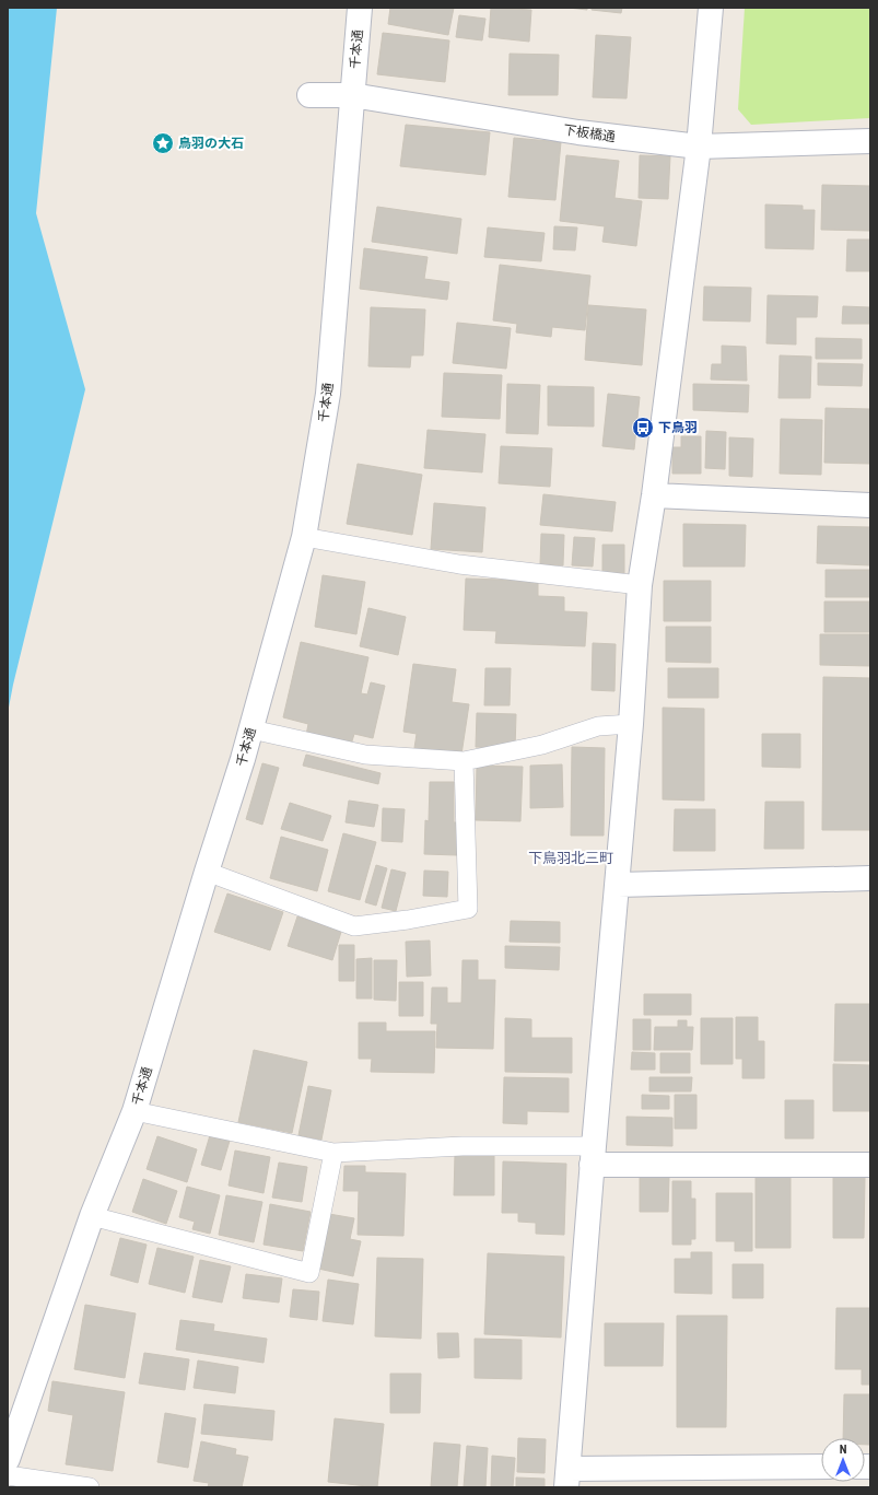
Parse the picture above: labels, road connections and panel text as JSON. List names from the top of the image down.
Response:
{
  "streets": {
    "street": ["千本通", "下板橋通"]
  },
  "crossings": [
    ["千本通", "下板橋通"]
  ],
  "districts": ["下鳥羽北三町"],
  "places": {
    "place": ["鳥羽の大石"],
    "bus stop": ["下鳥羽"]
  },
  "north": "top"
}
